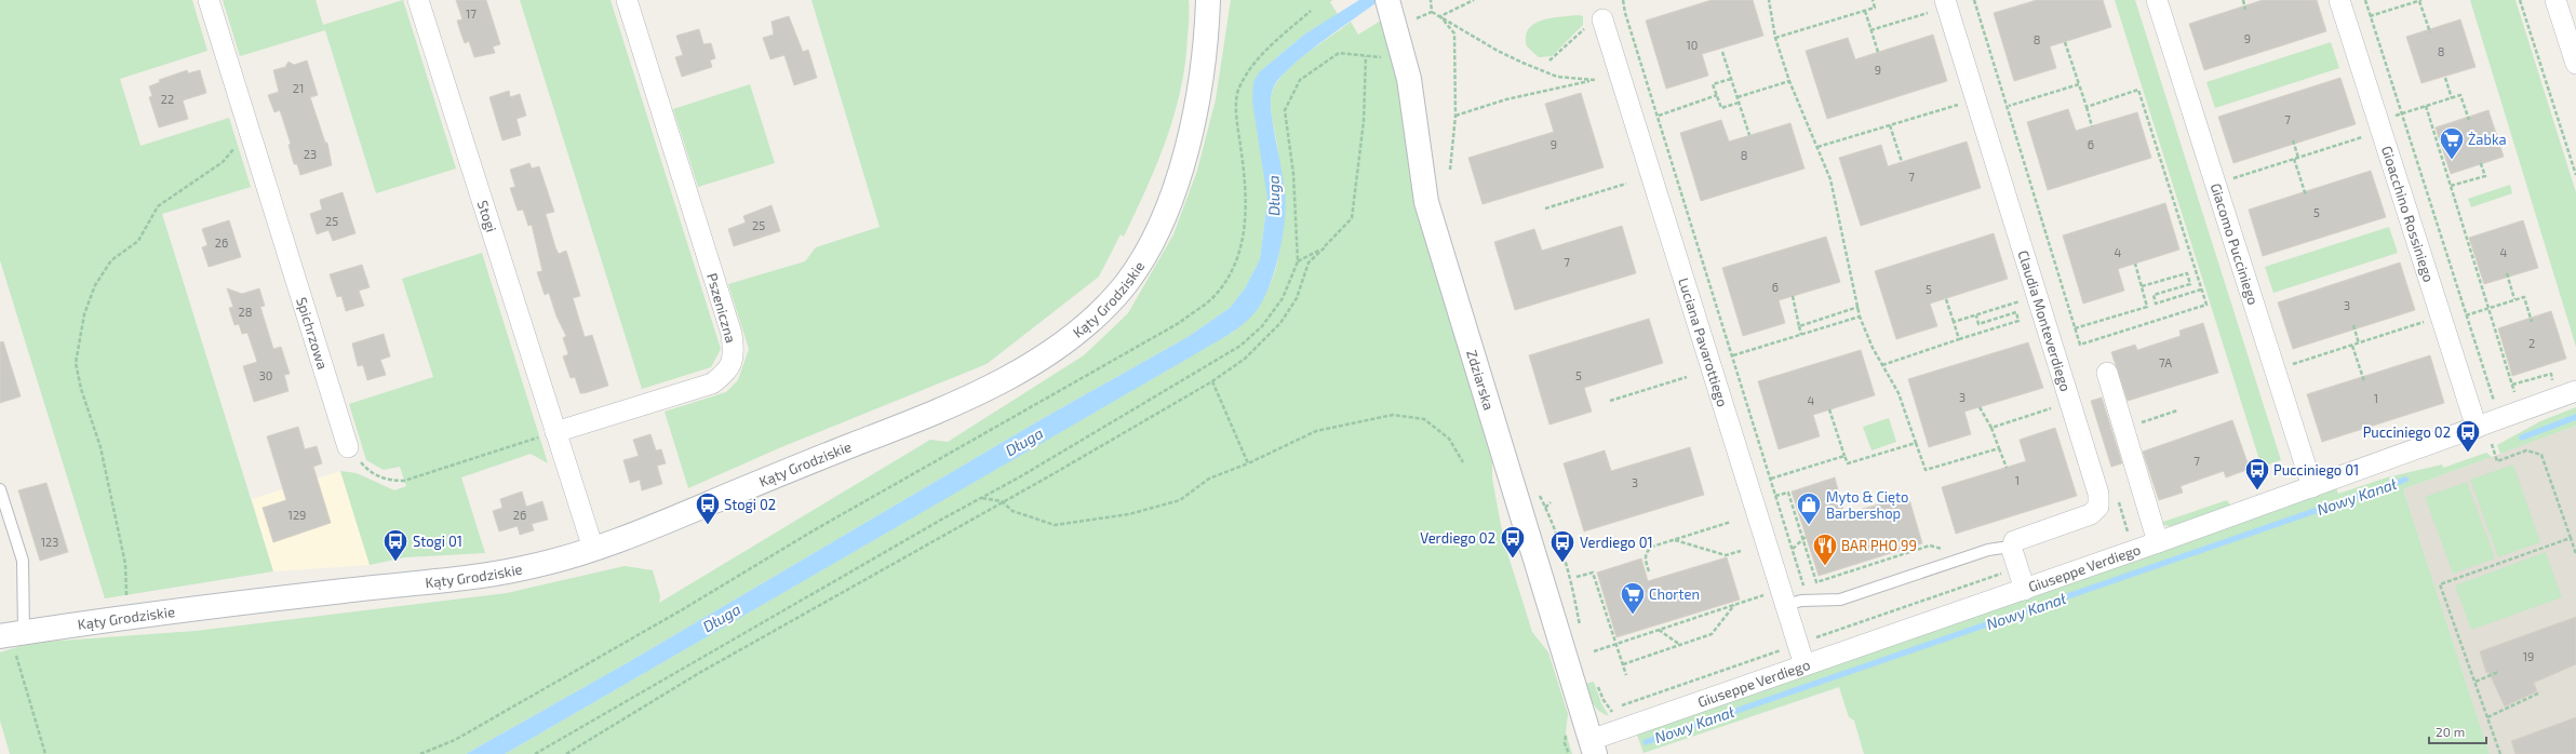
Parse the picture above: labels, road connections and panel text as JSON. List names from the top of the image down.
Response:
{
  "streets": {
    "street": [
      "Gioacchino Rossiniego",
      "Stogi",
      "Giacomo Pucciniego",
      "Kąty Grodziskie",
      "Pszeniczna",
      "Claudia Monteverdiego",
      "Spichrzowa",
      "Luciana Pavarottiego",
      "Zdziarska",
      "Giuseppe Verdiego"
    ]
  },
  "crossings": [
    ["Gioacchino Rossiniego", "Giuseppe Verdiego"],
    ["Stogi", "Pszeniczna"],
    ["Giacomo Pucciniego", "Giuseppe Verdiego"],
    ["Luciana Pavarottiego", "Giuseppe Verdiego"],
    ["Zdziarska", "Giuseppe Verdiego"]
  ],
  "water": ["Długa", "Nowy Kanał"],
  "places": {
    "supermarket": ["Żabka", "Chorten"],
    "bus stop": [
      "Pucciniego 02",
      "Pucciniego 01",
      "Stogi 02",
      "Verdiego 02",
      "Stogi 01",
      "Verdiego 01"
    ],
    "shop": ["Myto & Cięto Barbershop"],
    "restaurant": ["BAR PHO 99"]
  },
  "house_numbers": [
    "17",
    "9",
    "8",
    "10",
    "8",
    "9",
    "21",
    "22",
    "7",
    "9",
    "6",
    "23",
    "8",
    "7",
    "5",
    "25",
    "25",
    "26",
    "4",
    "4",
    "7",
    "6",
    "5",
    "3",
    "28",
    "2",
    "7A",
    "30",
    "5",
    "3",
    "1",
    "4",
    "7",
    "1",
    "3",
    "129",
    "26",
    "123",
    "19"
  ],
  "scale_bar": "20 m"
}
